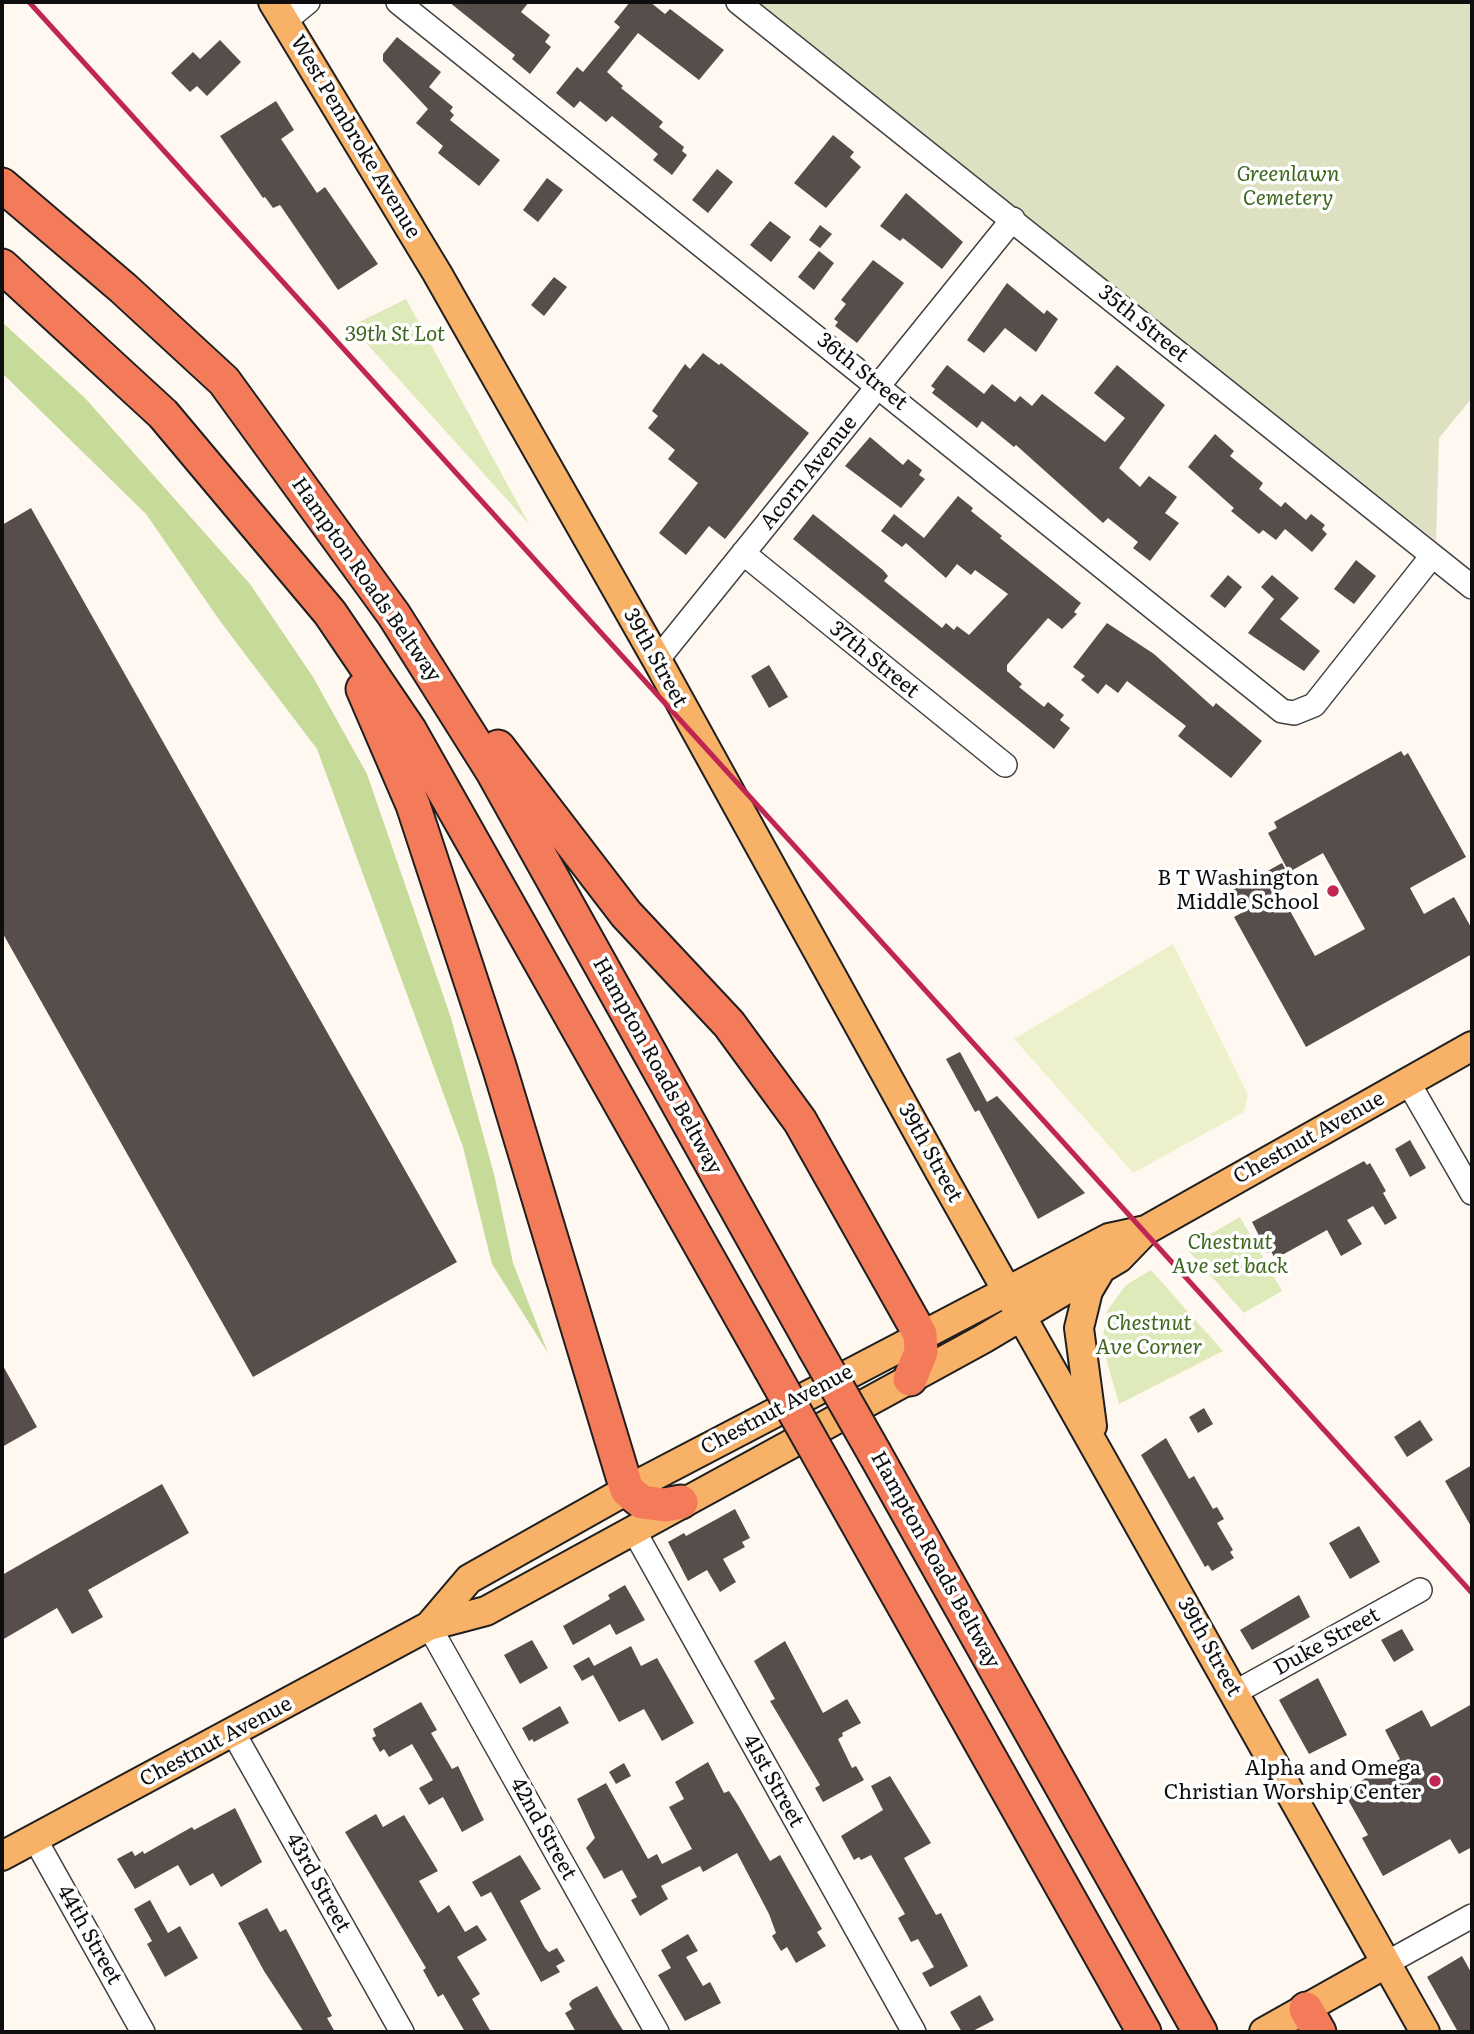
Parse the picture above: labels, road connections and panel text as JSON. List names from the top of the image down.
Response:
{
  "streets": {
    "highway": ["Hampton Roads Beltway"],
    "main road": ["West Pembroke Avenue", "39th Street", "Chestnut Avenue"],
    "street": [
      "35th Street",
      "36th Street",
      "Acorn Avenue",
      "37th Street",
      "Duke Street",
      "41st Street",
      "42nd Street",
      "43rd Street",
      "44th Street"
    ]
  },
  "crossings": [
    ["West Pembroke Avenue", "39th Street"],
    ["35th Street", "36th Street"],
    ["35th Street", "Acorn Avenue"],
    ["36th Street", "Acorn Avenue"],
    ["Acorn Avenue", "39th Street"],
    ["Acorn Avenue", "37th Street"],
    ["39th Street", "Chestnut Avenue"],
    ["39th Street", "Duke Street"],
    ["Chestnut Avenue", "41st Street"],
    ["Chestnut Avenue", "42nd Street"],
    ["Chestnut Avenue", "43rd Street"],
    ["Chestnut Avenue", "44th Street"]
  ],
  "parks": [
    "Greenlawn Cemetery",
    "39th St Lot",
    "Chestnut Ave set back",
    "Chestnut Ave Corner"
  ],
  "places": ["B T Washington Middle School", "Alpha and Omega Christian Worship Center"]
}
